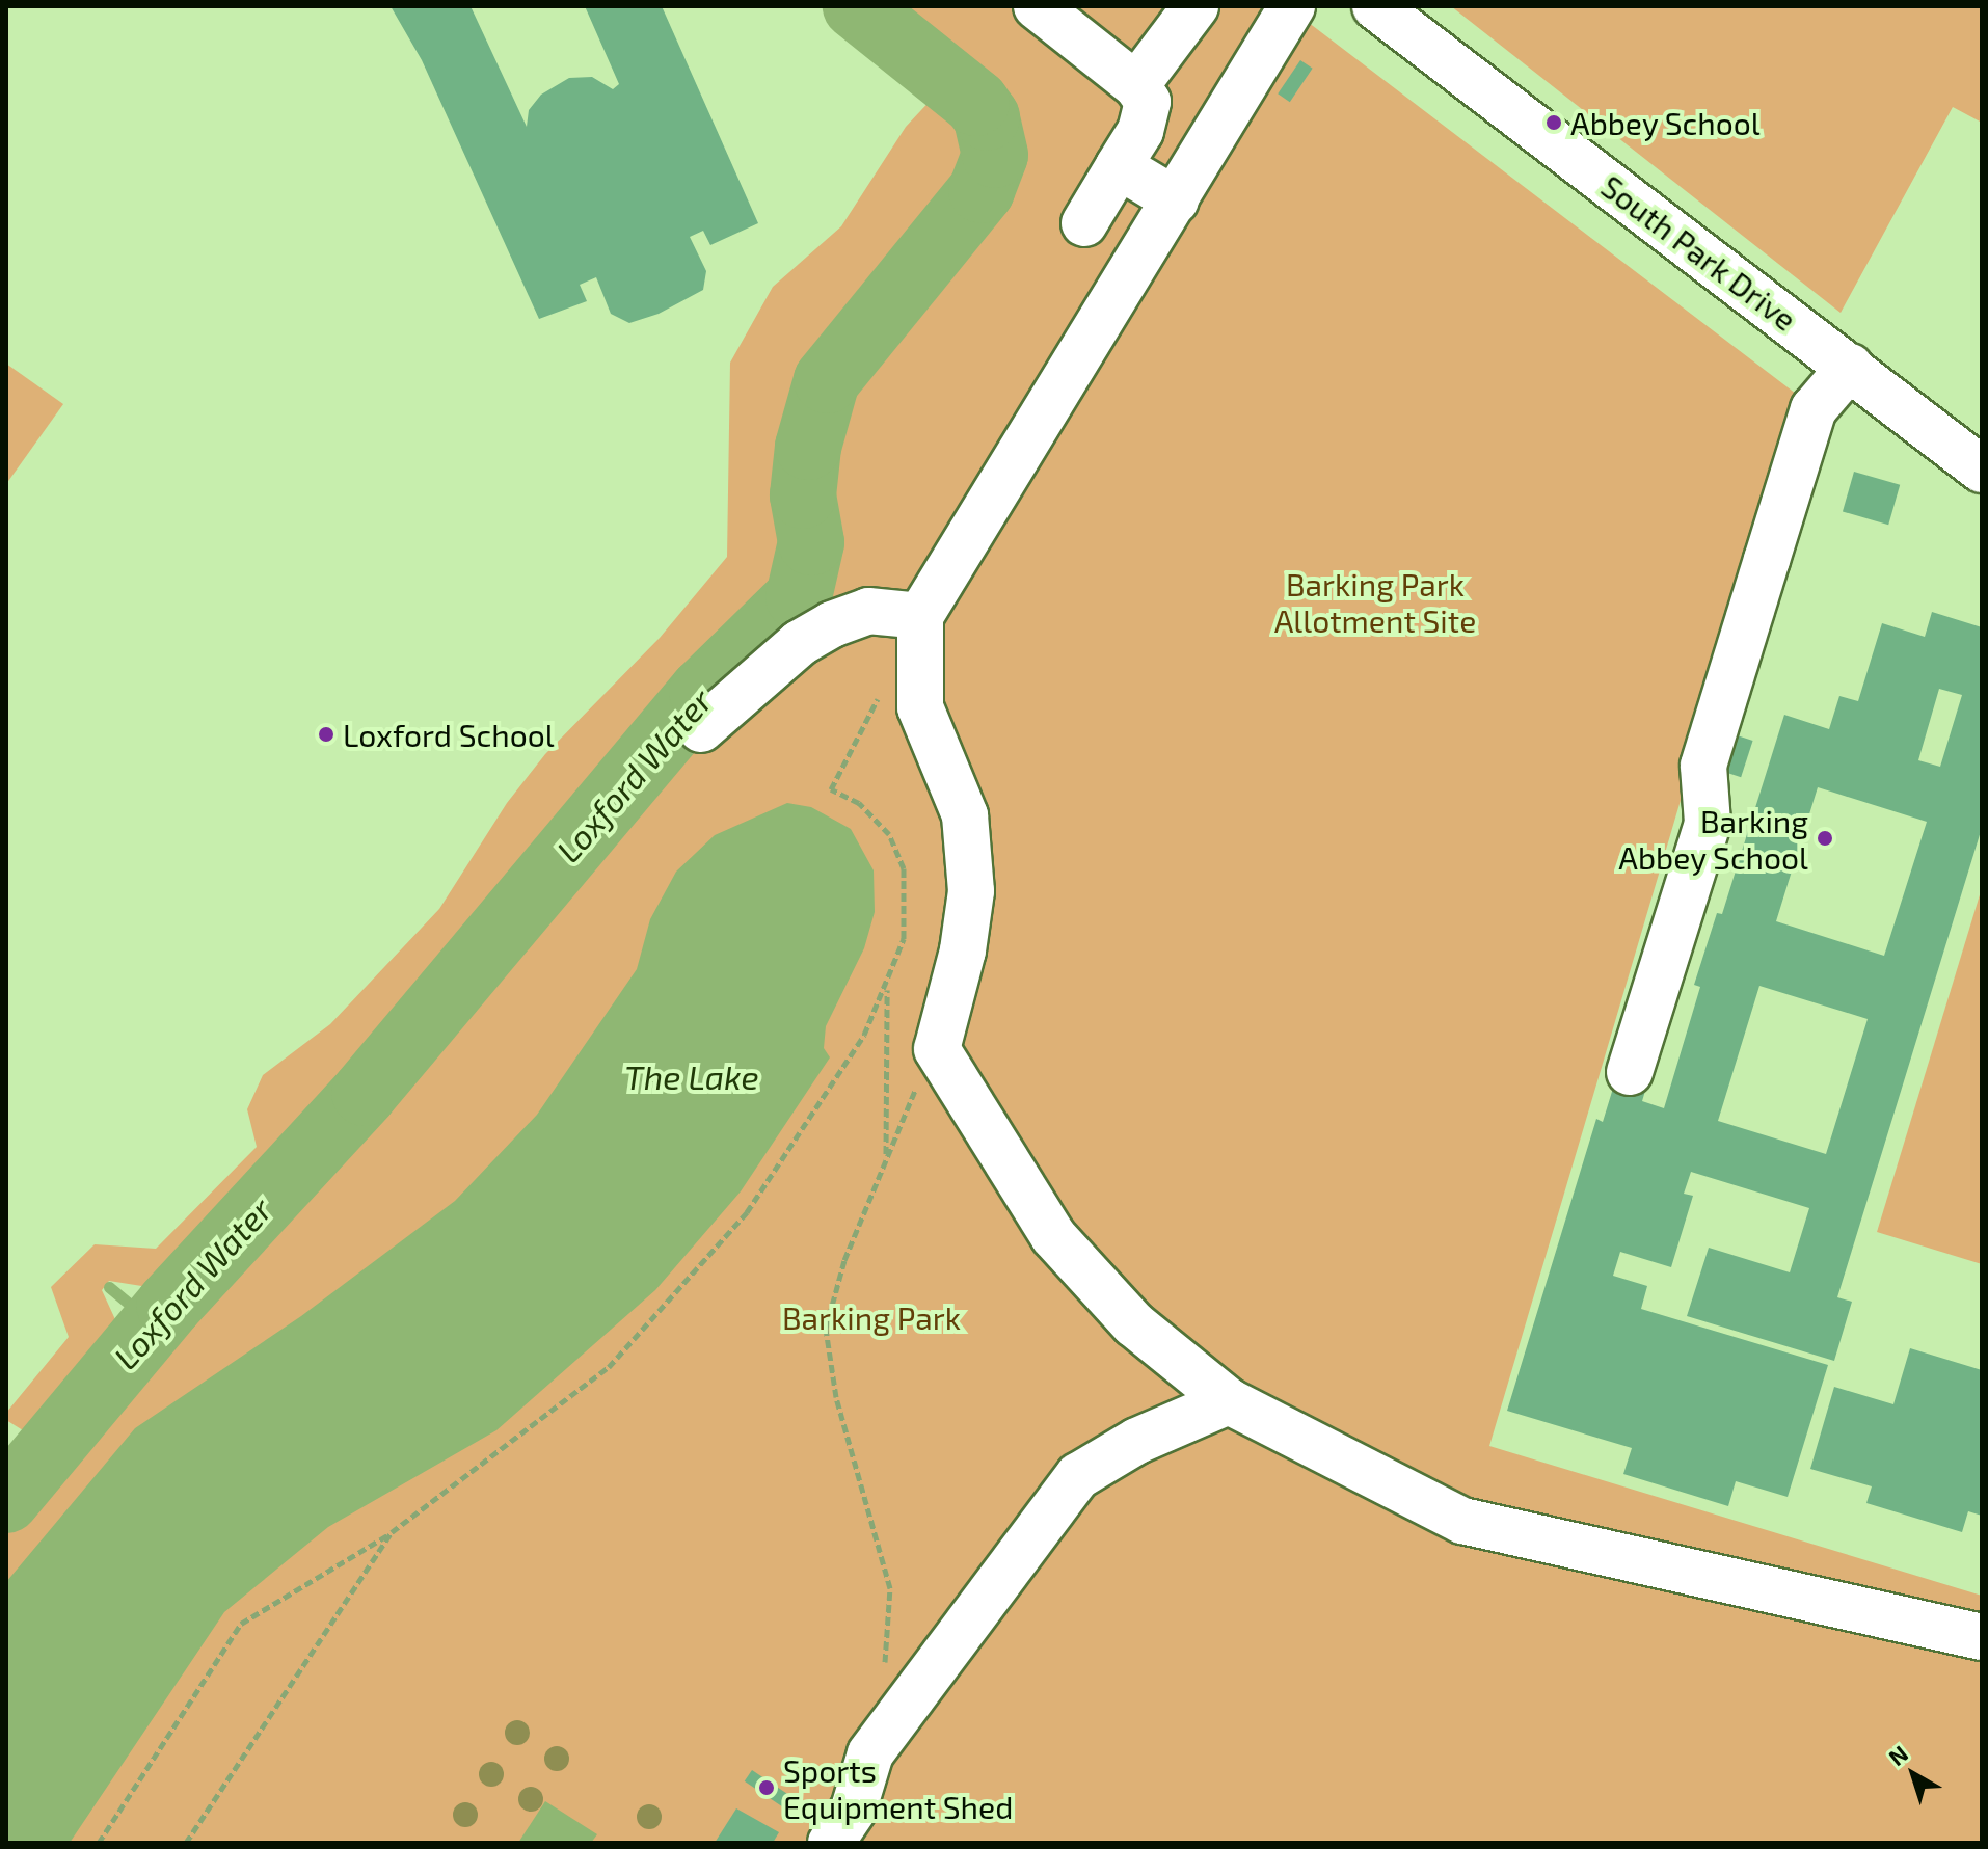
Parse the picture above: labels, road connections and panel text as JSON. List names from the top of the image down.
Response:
{
  "streets": {
    "street": ["South Park Drive"]
  },
  "water": ["Loxford Water", "The Lake"],
  "parks": ["Barking Park Allotment Site", "Barking Park"],
  "places": [
    "Abbey School",
    "Loxford School",
    "Barking Abbey School",
    "Sports Equipment Shed"
  ],
  "north": "top left"
}
